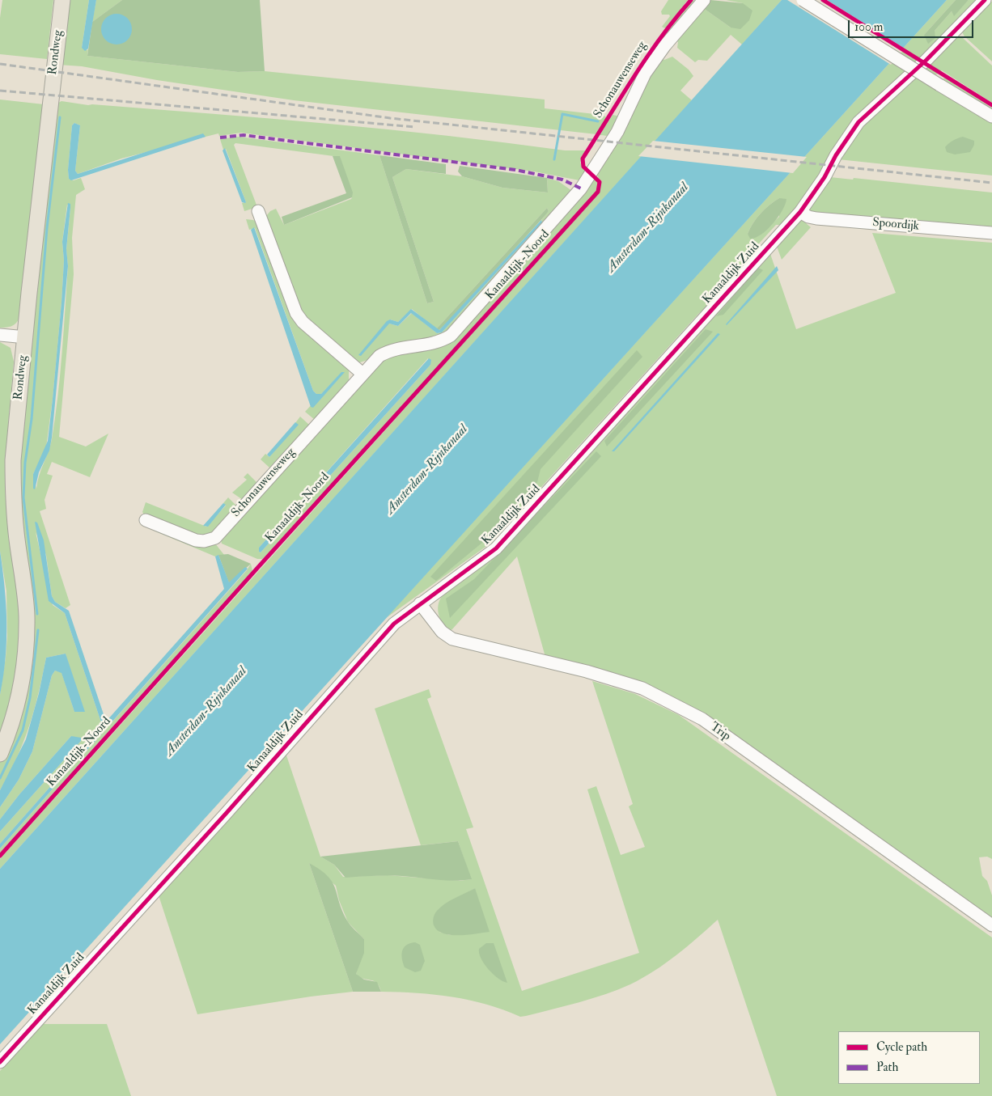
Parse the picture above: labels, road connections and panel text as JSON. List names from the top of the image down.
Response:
{
  "streets": {
    "main road": ["Rondweg"],
    "street": [
      "Schonauwenseweg",
      "Spoordijk",
      "Kanaaldijk Zuid",
      "Trip"
    ],
    "cycle path": ["Kanaaldijk-Noord"]
  },
  "crossings": [
    ["Spoordijk", "Kanaaldijk Zuid"],
    ["Kanaaldijk Zuid", "Trip"]
  ],
  "water": ["Amsterdam-Rijnkanaal"],
  "legend": ["Cycle path", "Path"],
  "scale_bar": "100 m"
}
